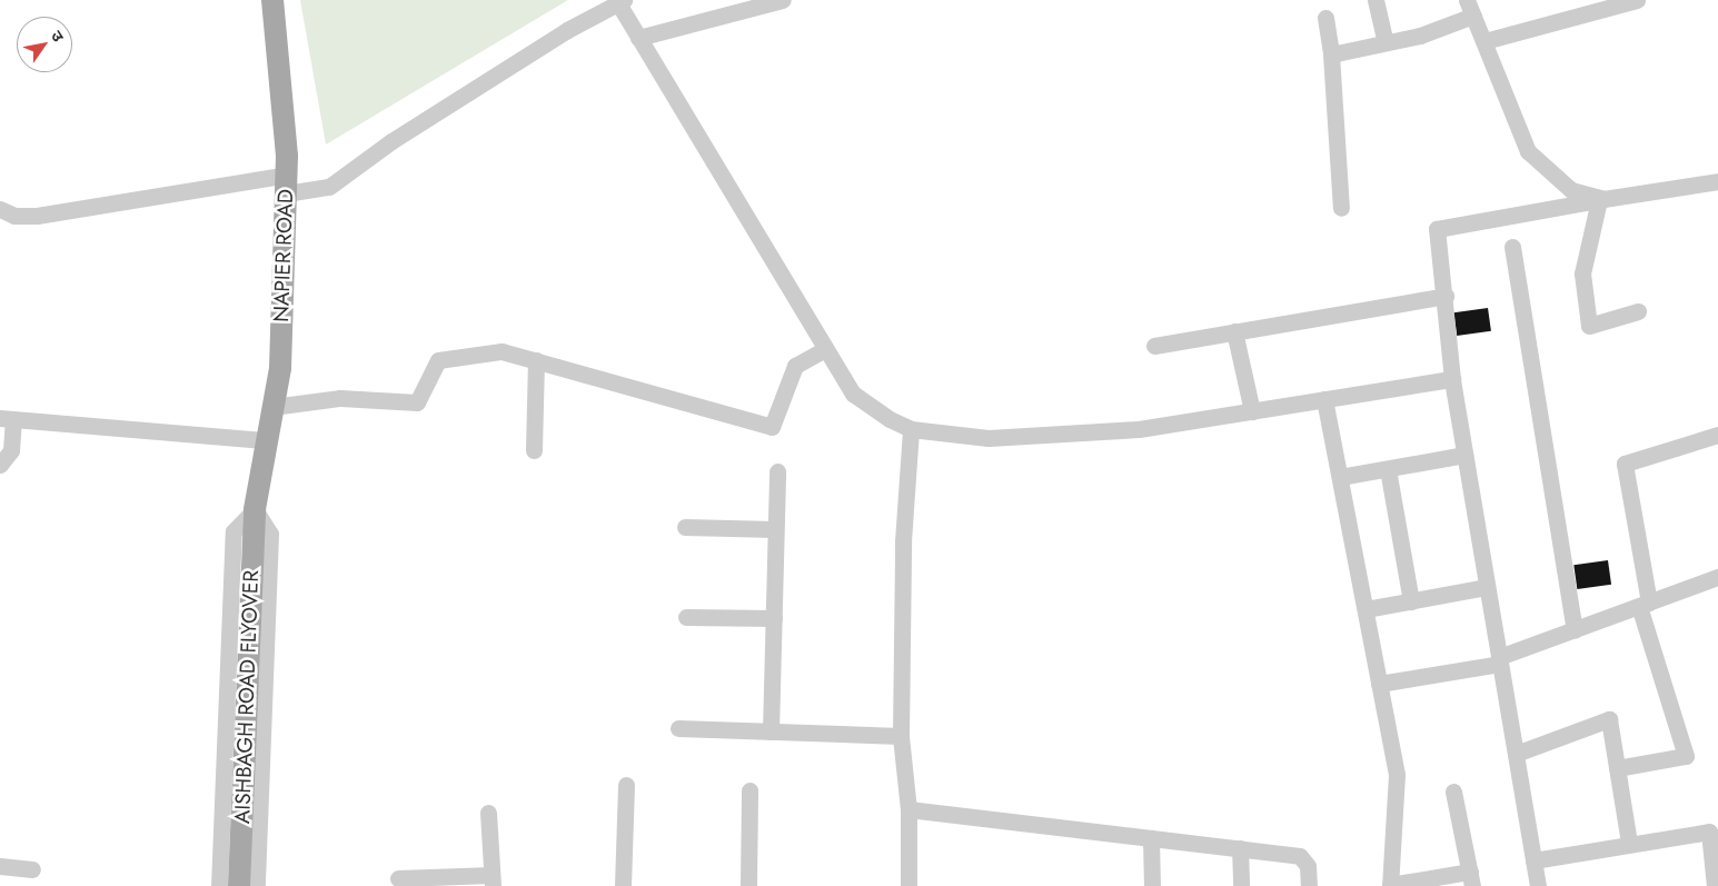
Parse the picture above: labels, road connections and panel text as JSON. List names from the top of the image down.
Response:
{
  "streets": {
    "main road": ["NAPIER ROAD", "AISHBAGH ROAD FLYOVER"]
  },
  "crossings": [
    ["NAPIER ROAD", "AISHBAGH ROAD FLYOVER"]
  ],
  "north": "top right"
}
